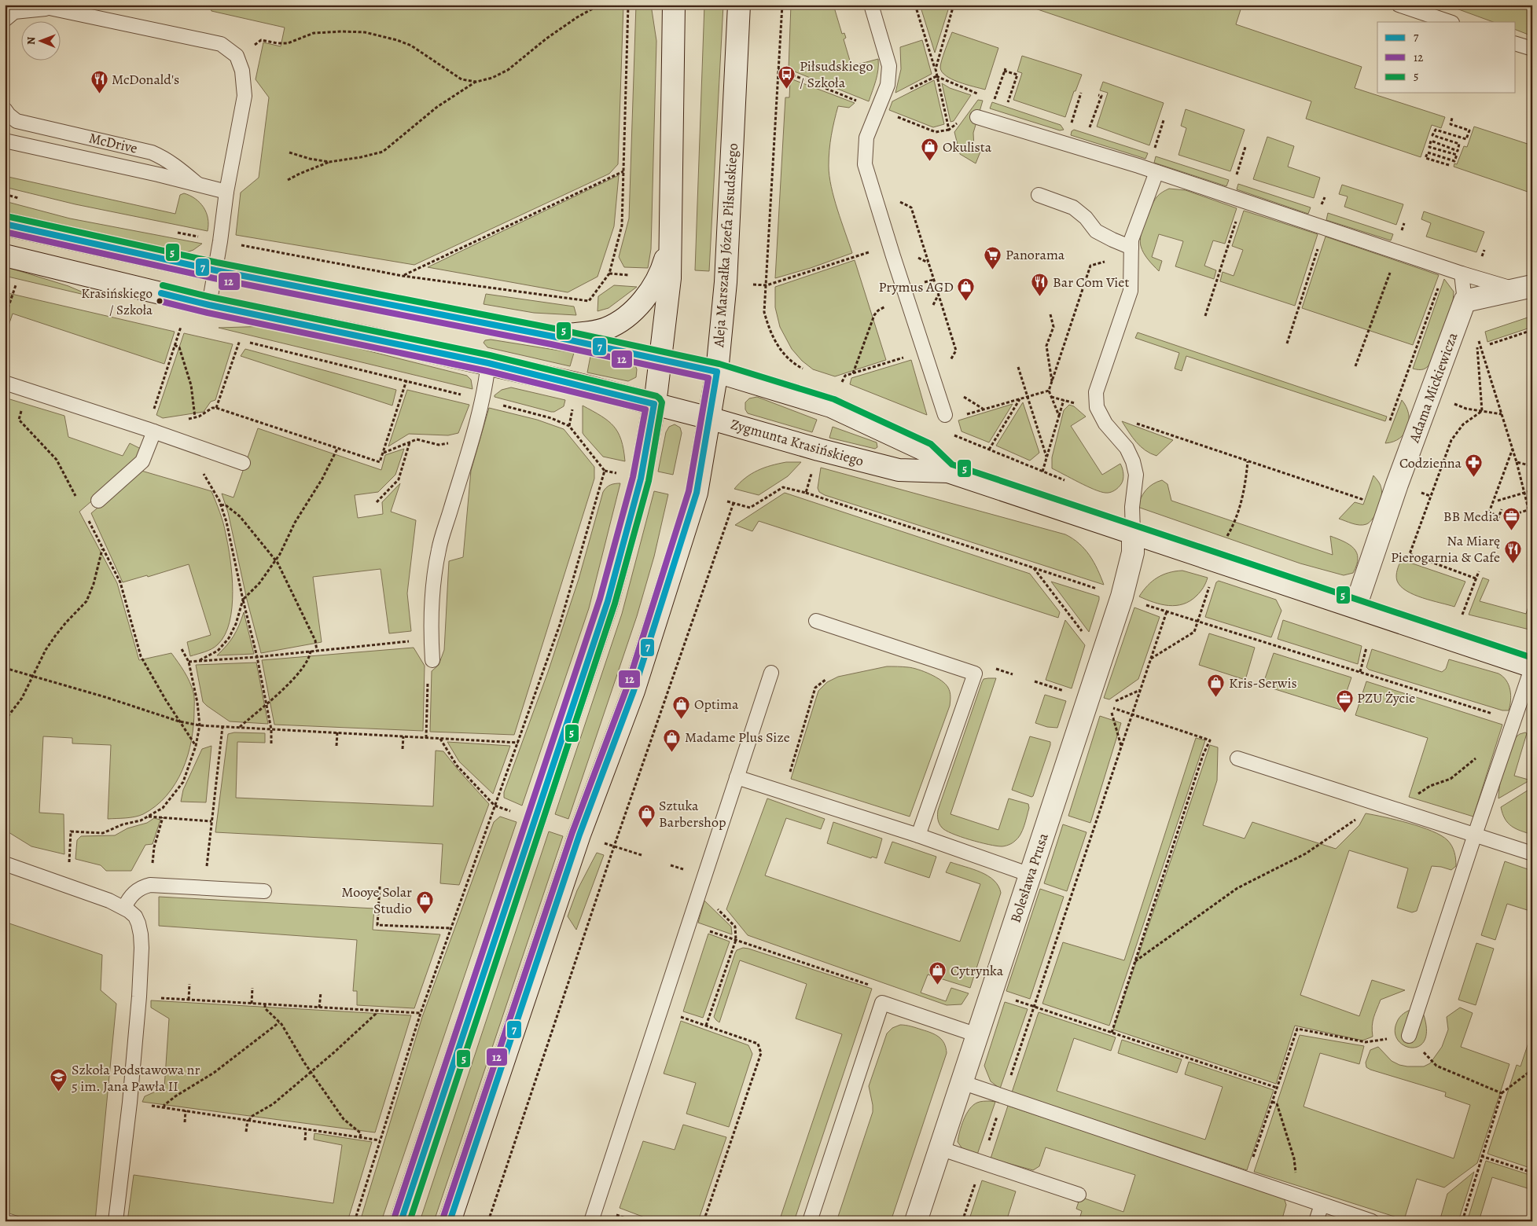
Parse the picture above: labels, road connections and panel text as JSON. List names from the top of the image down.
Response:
{
  "streets": {
    "street": [
      "Aleja Marszałka Józefa Piłsudskiego",
      "Adama Mickiewicza",
      "Zygmunta Krasińskiego",
      "Bolesława Prusa"
    ],
    "lane": ["McDrive"]
  },
  "crossings": [
    ["Aleja Marszałka Józefa Piłsudskiego", "Zygmunta Krasińskiego"],
    ["Adama Mickiewicza", "Zygmunta Krasińskiego"],
    ["Zygmunta Krasińskiego", "Bolesława Prusa"]
  ],
  "places": {
    "bus stop": ["Piłsudskiego / Szkoła"],
    "restaurant": ["McDonald's", "Bar Com Viet", "Na Miarę Pierogarnia & Cafe"],
    "shop": [
      "Okulista",
      "Prymus AGD",
      "Kris-Serwis",
      "Optima",
      "Madame Plus Size",
      "Sztuka Barbershop",
      "Mooye Solar Studio",
      "Cytrynka"
    ],
    "supermarket": ["Panorama"],
    "other": ["Krasińskiego / Szkoła"],
    "pharmacy": ["Codzienna"],
    "office": ["BB Media", "PZU Życie"],
    "school or university": ["Szkoła Podstawowa nr 5 im. Jana Pawła II"]
  },
  "lines": ["transit line 5", "transit line 7", "transit line 12"],
  "legend": ["7", "12", "5"],
  "north": "left"
}
